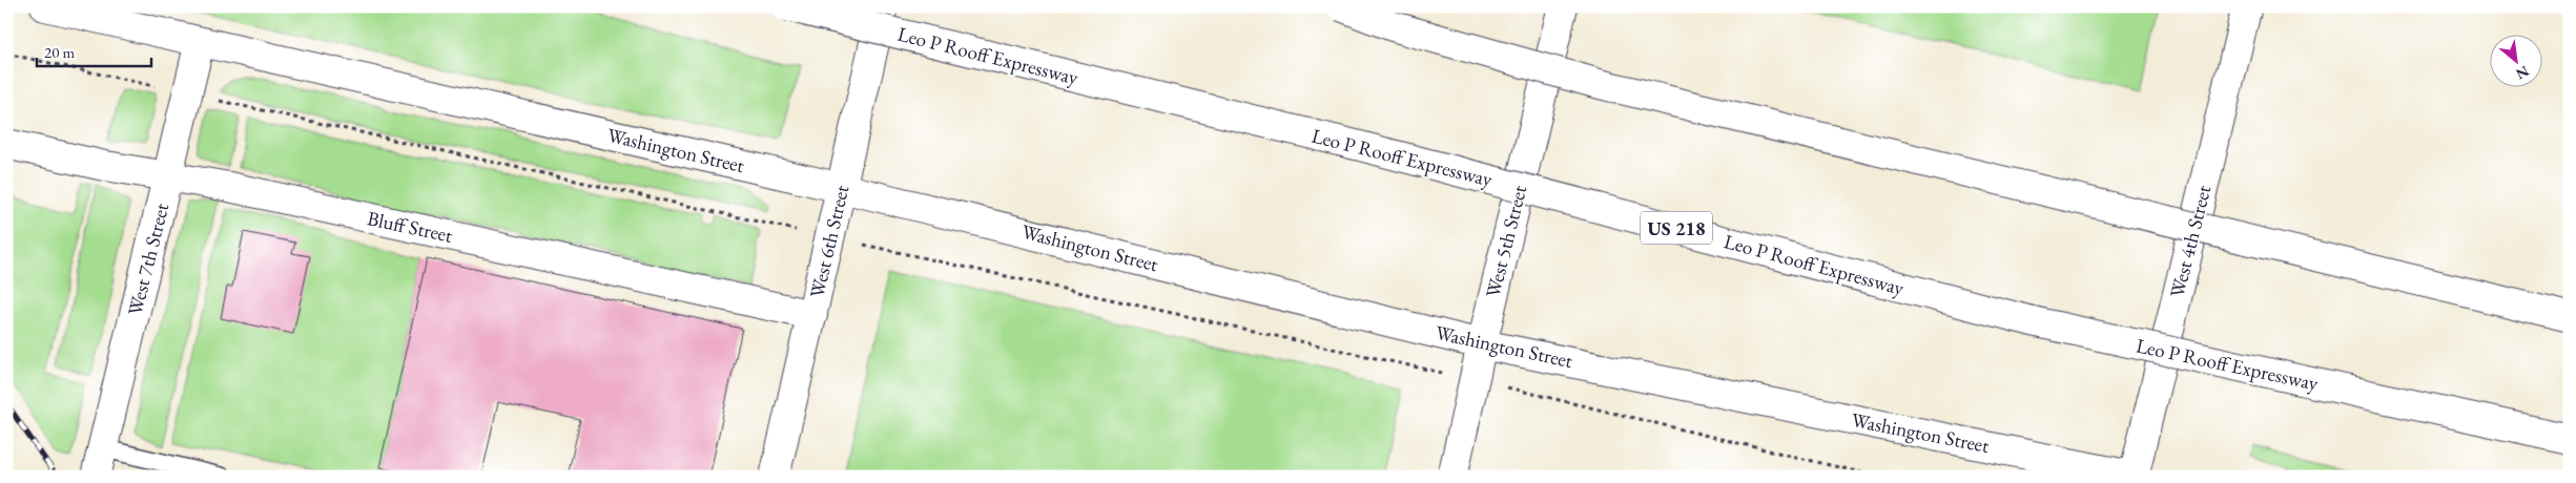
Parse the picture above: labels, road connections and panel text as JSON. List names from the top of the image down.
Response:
{
  "streets": {
    "main road": [
      "Leo P Rooff Expressway",
      "Washington Street",
      "Bluff Street",
      "US 218",
      "West 6th Street",
      "West 5th Street",
      "West 4th Street",
      "West 7th Street"
    ]
  },
  "crossings": [
    ["Washington Street", "West 6th Street"],
    ["Washington Street", "West 5th Street"],
    ["Washington Street", "West 4th Street"],
    ["Washington Street", "West 7th Street"],
    ["Bluff Street", "West 6th Street"],
    ["Bluff Street", "West 7th Street"]
  ],
  "scale_bar": "20 m",
  "north": "bottom right"
}
